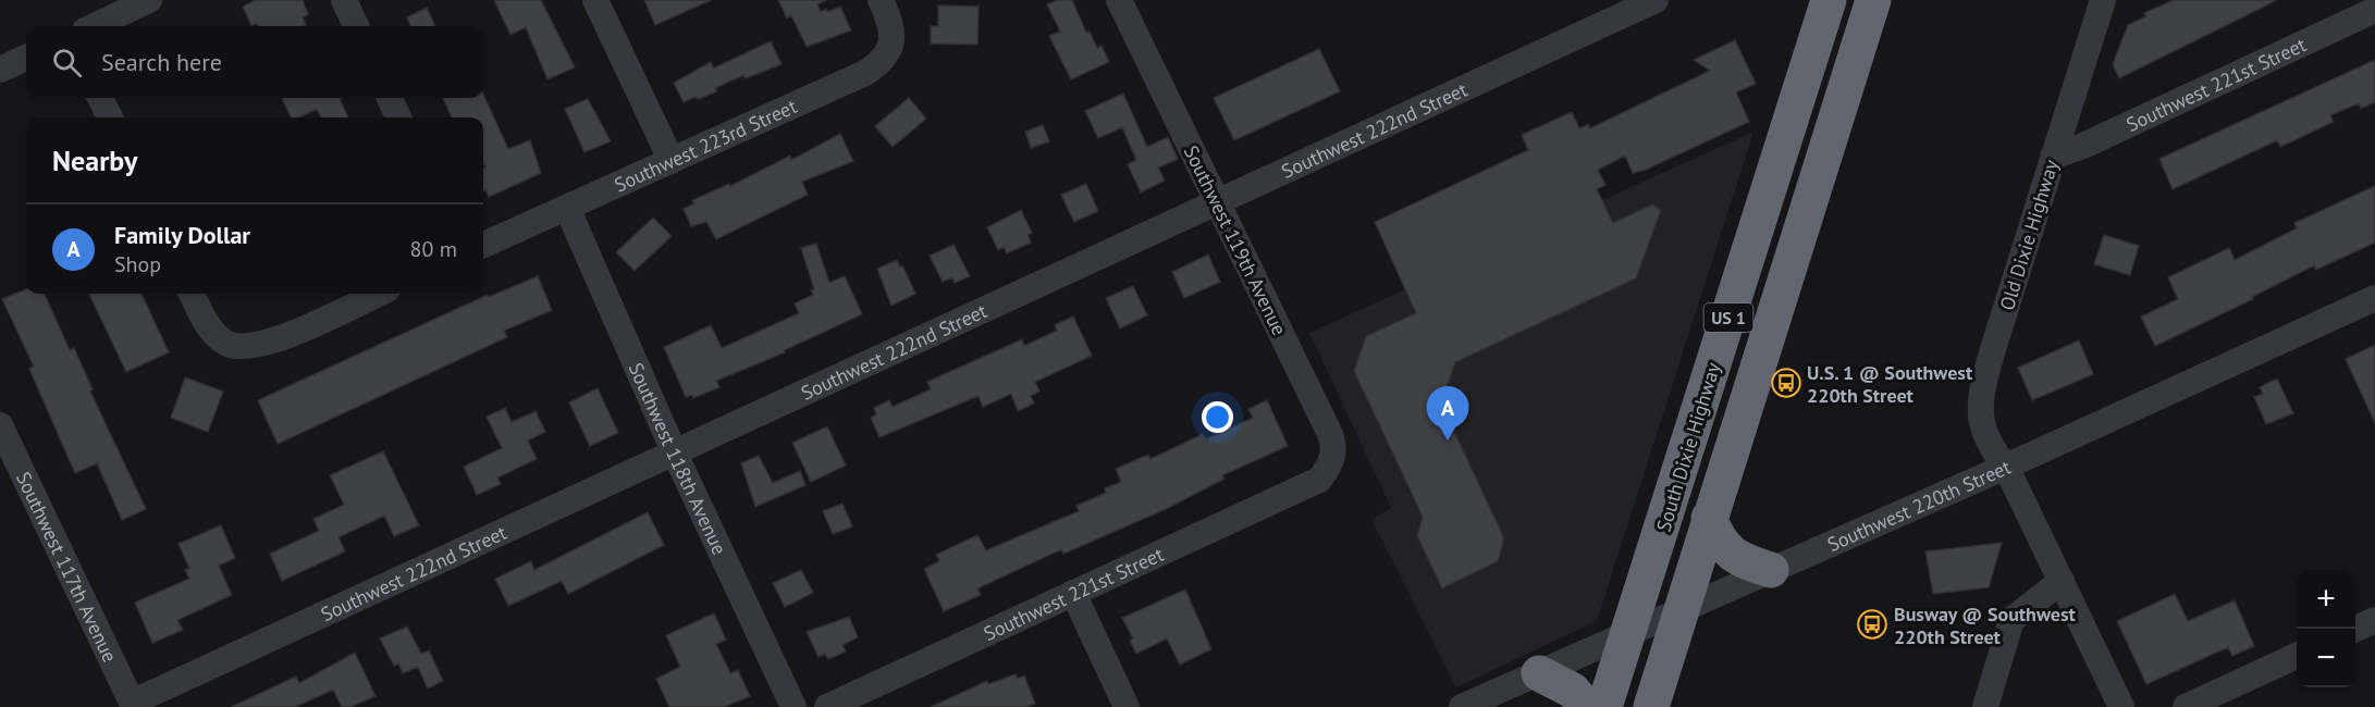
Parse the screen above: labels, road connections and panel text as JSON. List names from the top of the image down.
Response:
{
  "streets": {
    "highway": ["US 1", "South Dixie Highway"],
    "street": [
      "Southwest 221st Street",
      "Southwest 222nd Street",
      "Southwest 223rd Street",
      "Old Dixie Highway",
      "Southwest 119th Avenue",
      "Southwest 118th Avenue",
      "Southwest 220th Street",
      "Southwest 117th Avenue"
    ]
  },
  "crossings": [
    ["Southwest 221st Street", "Old Dixie Highway"],
    ["Southwest 221st Street", "Southwest 119th Avenue"],
    ["Southwest 222nd Street", "Southwest 119th Avenue"],
    ["Southwest 222nd Street", "Southwest 118th Avenue"],
    ["Southwest 222nd Street", "Southwest 117th Avenue"],
    ["Southwest 223rd Street", "Southwest 118th Avenue"],
    ["Old Dixie Highway", "Southwest 220th Street"],
    ["South Dixie Highway", "Southwest 220th Street"]
  ],
  "places": {
    "bus stop": ["U.S. 1 @ Southwest 220th Street", "Busway @ Southwest 220th Street"]
  },
  "page": {
    "search": "Search here",
    "heading": "Nearby",
    "list": [
      {
        "mark": "A",
        "name": "Family Dollar",
        "note": "Shop",
        "value": "80 m"
      }
    ],
    "pins": "A",
    "map_buttons": ["+", "−"]
  }
}
